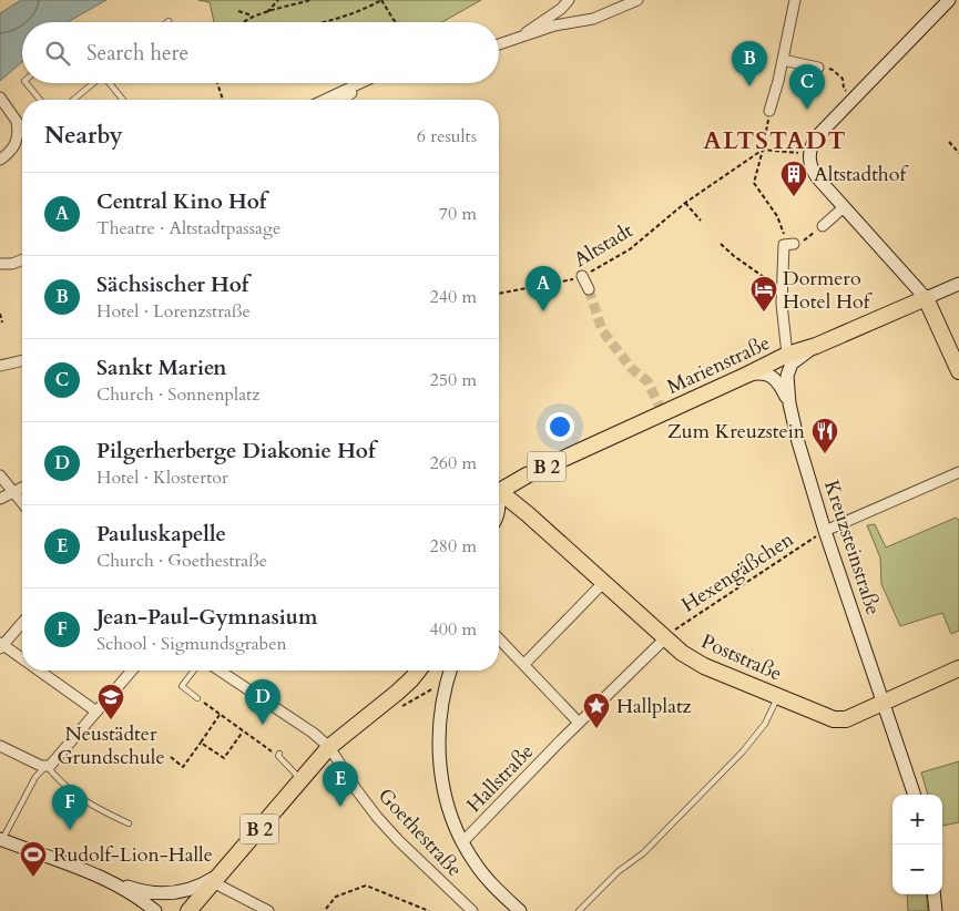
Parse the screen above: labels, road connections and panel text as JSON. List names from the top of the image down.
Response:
{
  "streets": {
    "main road": ["Marienstraße", "B 2", "Poststraße"],
    "street": ["Kreuzsteinstraße", "Hallstraße", "Goethestraße"],
    "path": ["Altstadt", "Hexengäßchen"]
  },
  "crossings": [
    ["Marienstraße", "Kreuzsteinstraße"],
    ["B 2", "Goethestraße"],
    ["Kreuzsteinstraße", "Hexengäßchen"],
    ["Kreuzsteinstraße", "Poststraße"],
    ["Hexengäßchen", "Poststraße"]
  ],
  "districts": ["ALTSTADT"],
  "places": {
    "building": ["Altstadthof"],
    "hotel": ["Dormero Hotel Hof"],
    "restaurant": ["Zum Kreuzstein"],
    "school or university": ["Neustädter Grundschule"],
    "place": ["Hallplatz"],
    "sports": ["Rudolf-Lion-Halle"]
  },
  "page": {
    "search": "Search here",
    "pins": [
      "B",
      "C",
      "A",
      "D",
      "E",
      "F"
    ],
    "heading": ["Nearby", "6 results"],
    "list": [
      {
        "mark": "A",
        "name": "Central Kino Hof",
        "note": "Theatre · Altstadtpassage",
        "value": "70 m"
      },
      {
        "mark": "B",
        "name": "Sächsischer Hof",
        "note": "Hotel · Lorenzstraße",
        "value": "240 m"
      },
      {
        "mark": "C",
        "name": "Sankt Marien",
        "note": "Church · Sonnenplatz",
        "value": "250 m"
      },
      {
        "mark": "D",
        "name": "Pilgerherberge Diakonie Hof",
        "note": "Hotel · Klostertor",
        "value": "260 m"
      },
      {
        "mark": "E",
        "name": "Pauluskapelle",
        "note": "Church · Goethestraße",
        "value": "280 m"
      },
      {
        "mark": "F",
        "name": "Jean-Paul-Gymnasium",
        "note": "School · Sigmundsgraben",
        "value": "400 m"
      }
    ],
    "map_buttons": ["+", "−"]
  }
}
